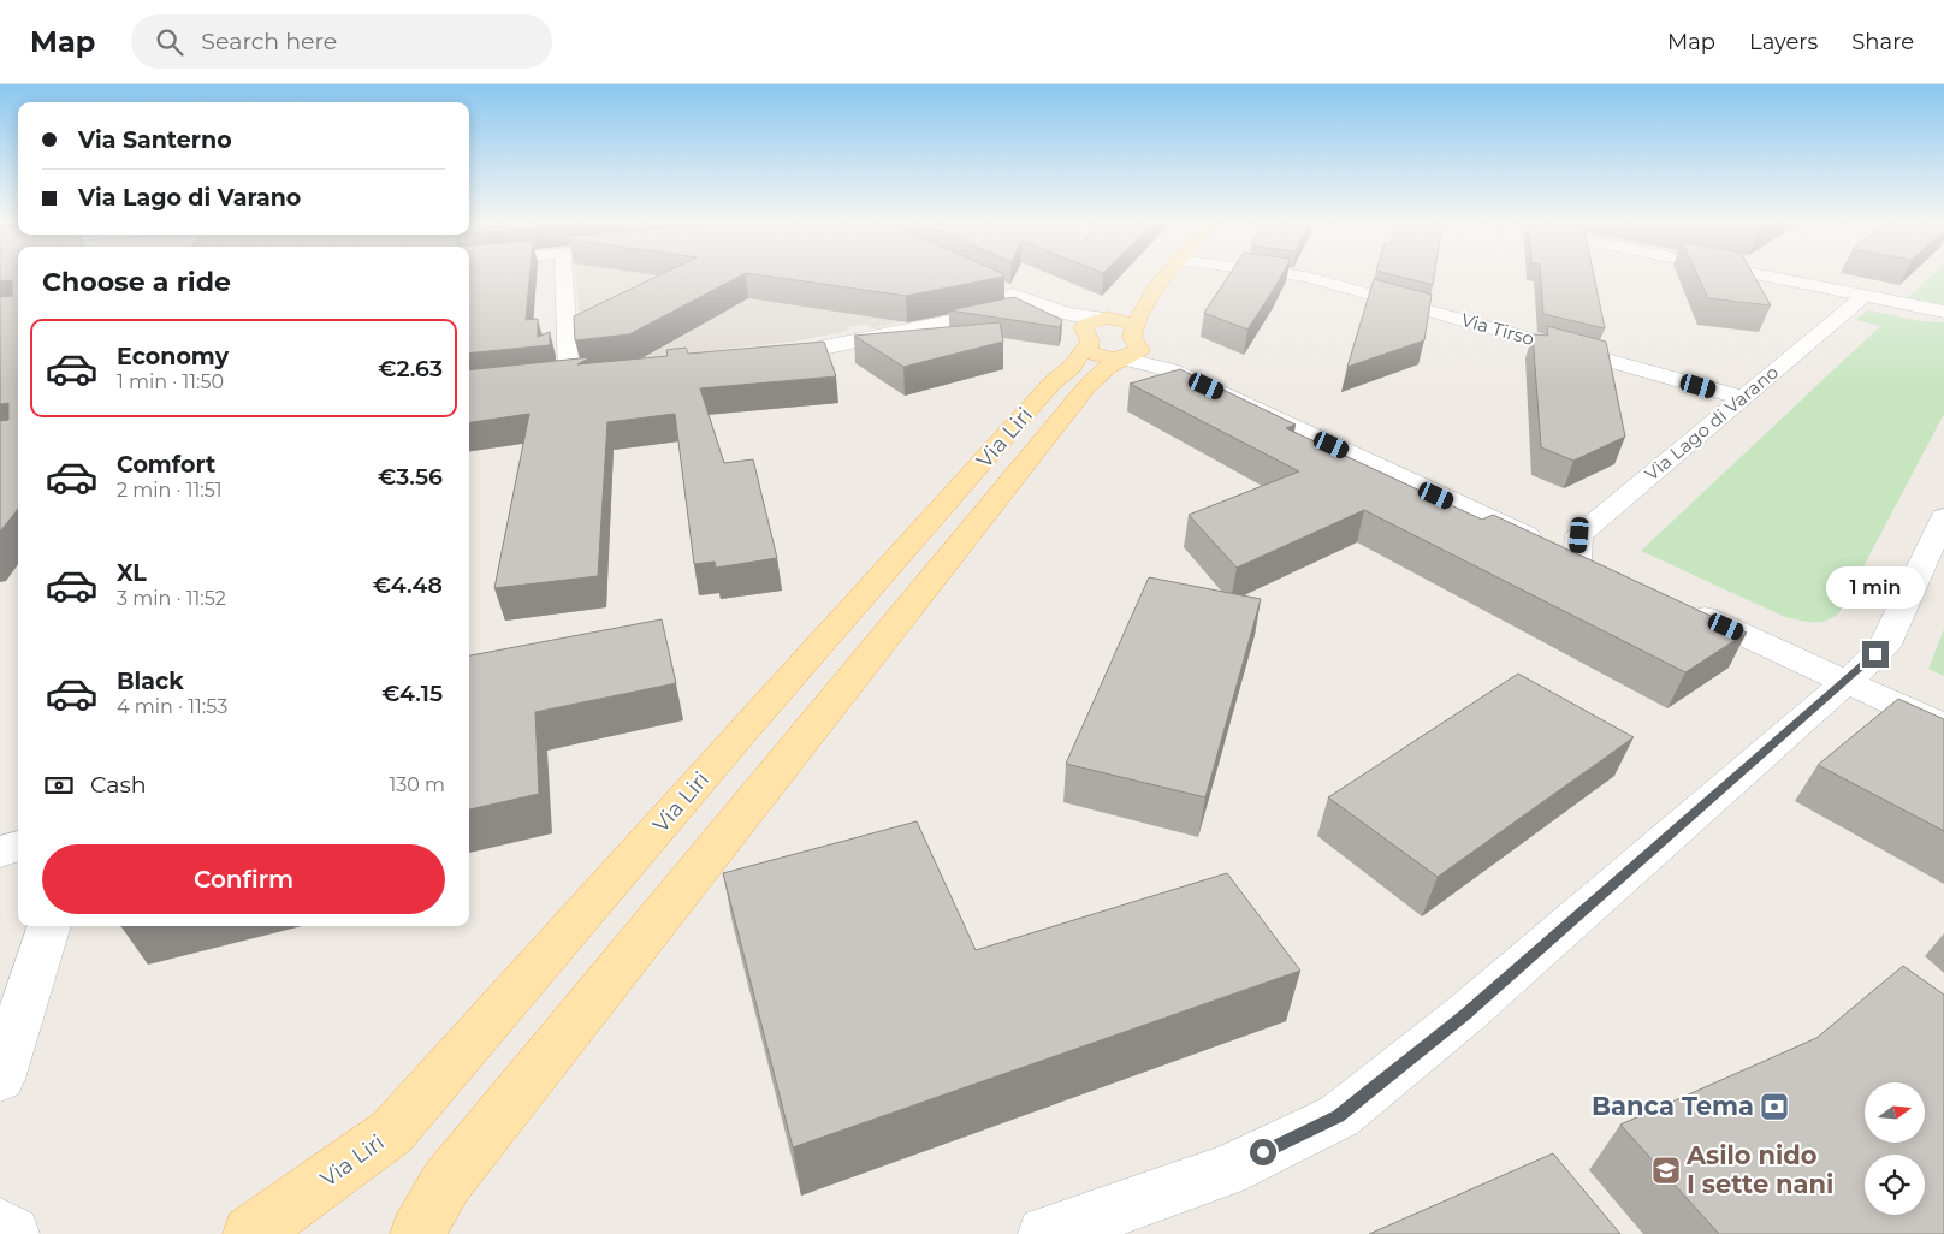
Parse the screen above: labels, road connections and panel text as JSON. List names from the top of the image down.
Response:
{
  "streets": {
    "main road": ["Via Liri"],
    "street": ["Via Tirso", "Via Lago di Varano"]
  },
  "crossings": [
    ["Via Tirso", "Via Lago di Varano"],
    ["Via Lago di Varano", "Via Liri"]
  ],
  "places": {
    "bank": ["Banca Tema"],
    "school or university": ["Asilo nido I sette nani"]
  },
  "north": "right",
  "page": {
    "header": "Map",
    "search": "Search here",
    "nav": ["Map", "Layers", "Share"],
    "banner": ["Via Santerno", "Via Lago di Varano"],
    "heading": "Choose a ride",
    "list": [
      {
        "name": "Economy",
        "note": "1 min · 11:50",
        "value": "€2.63"
      },
      {
        "name": "Comfort",
        "note": "2 min · 11:51",
        "value": "€3.56"
      },
      {
        "name": "XL",
        "note": "3 min · 11:52",
        "value": "€4.48"
      },
      {
        "name": "Black",
        "note": "4 min · 11:53",
        "value": "€4.15"
      }
    ],
    "bubble": "1 min",
    "pay": ["Cash", "130 m"],
    "buttons": "Confirm"
  }
}
